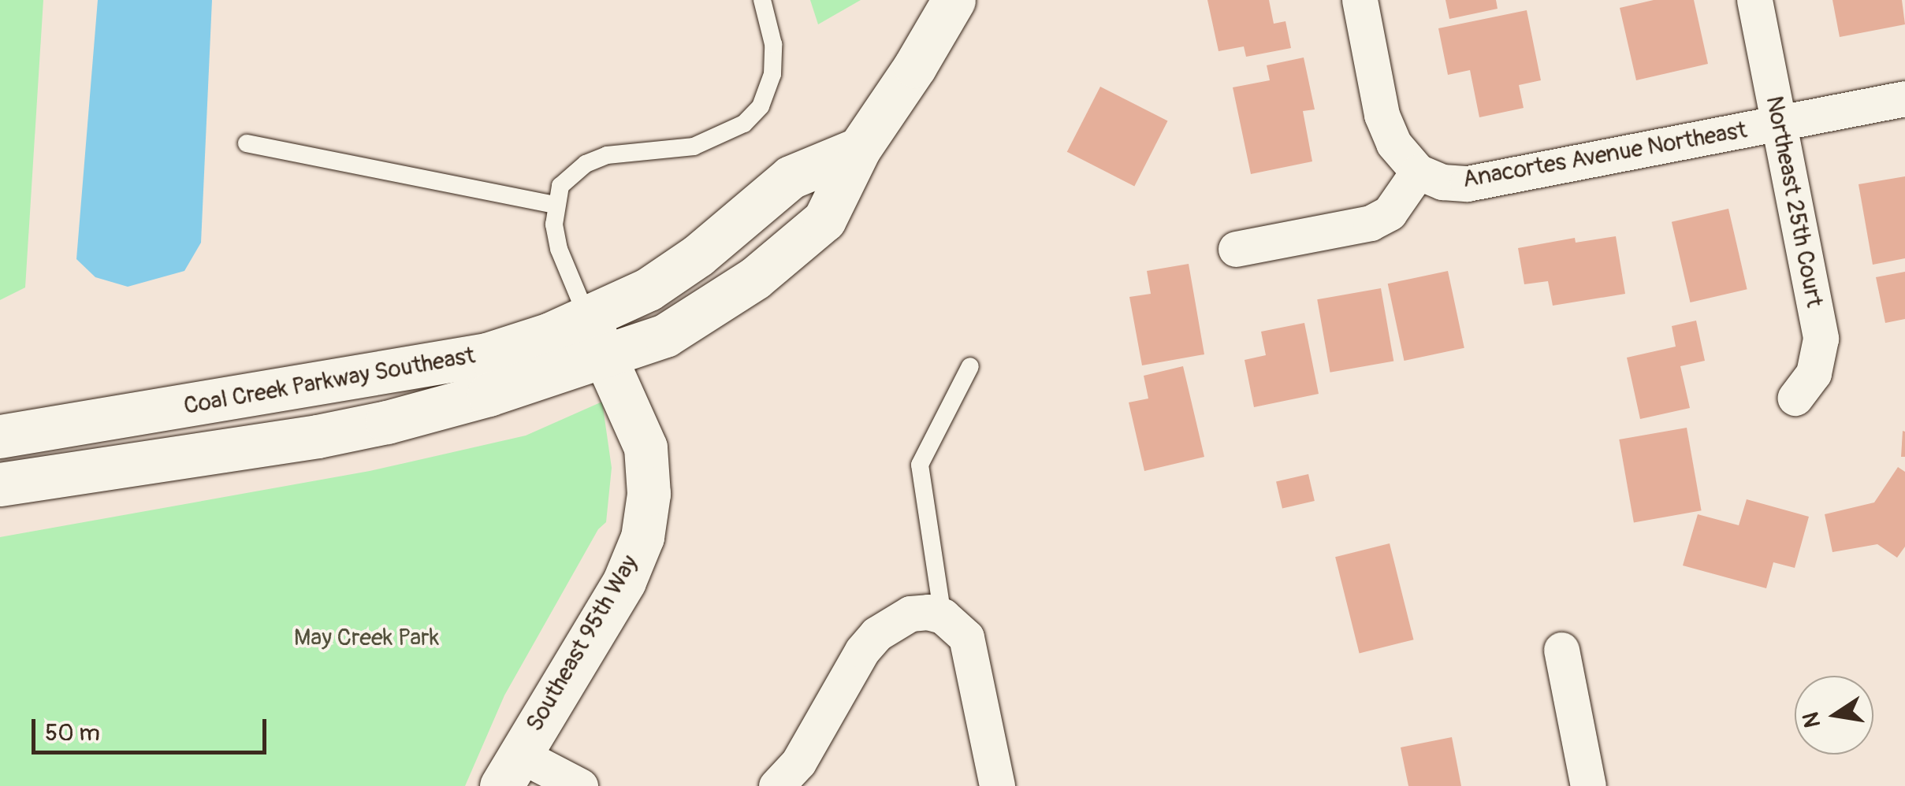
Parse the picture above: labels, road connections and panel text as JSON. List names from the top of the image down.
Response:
{
  "streets": {
    "main road": ["Coal Creek Parkway Southeast", "Southeast 95th Way"],
    "street": ["Anacortes Avenue Northeast", "Northeast 25th Court"]
  },
  "crossings": [
    ["Anacortes Avenue Northeast", "Northeast 25th Court"],
    ["Coal Creek Parkway Southeast", "Southeast 95th Way"]
  ],
  "parks": ["May Creek Park"],
  "scale_bar": "50 m",
  "north": "left"
}
